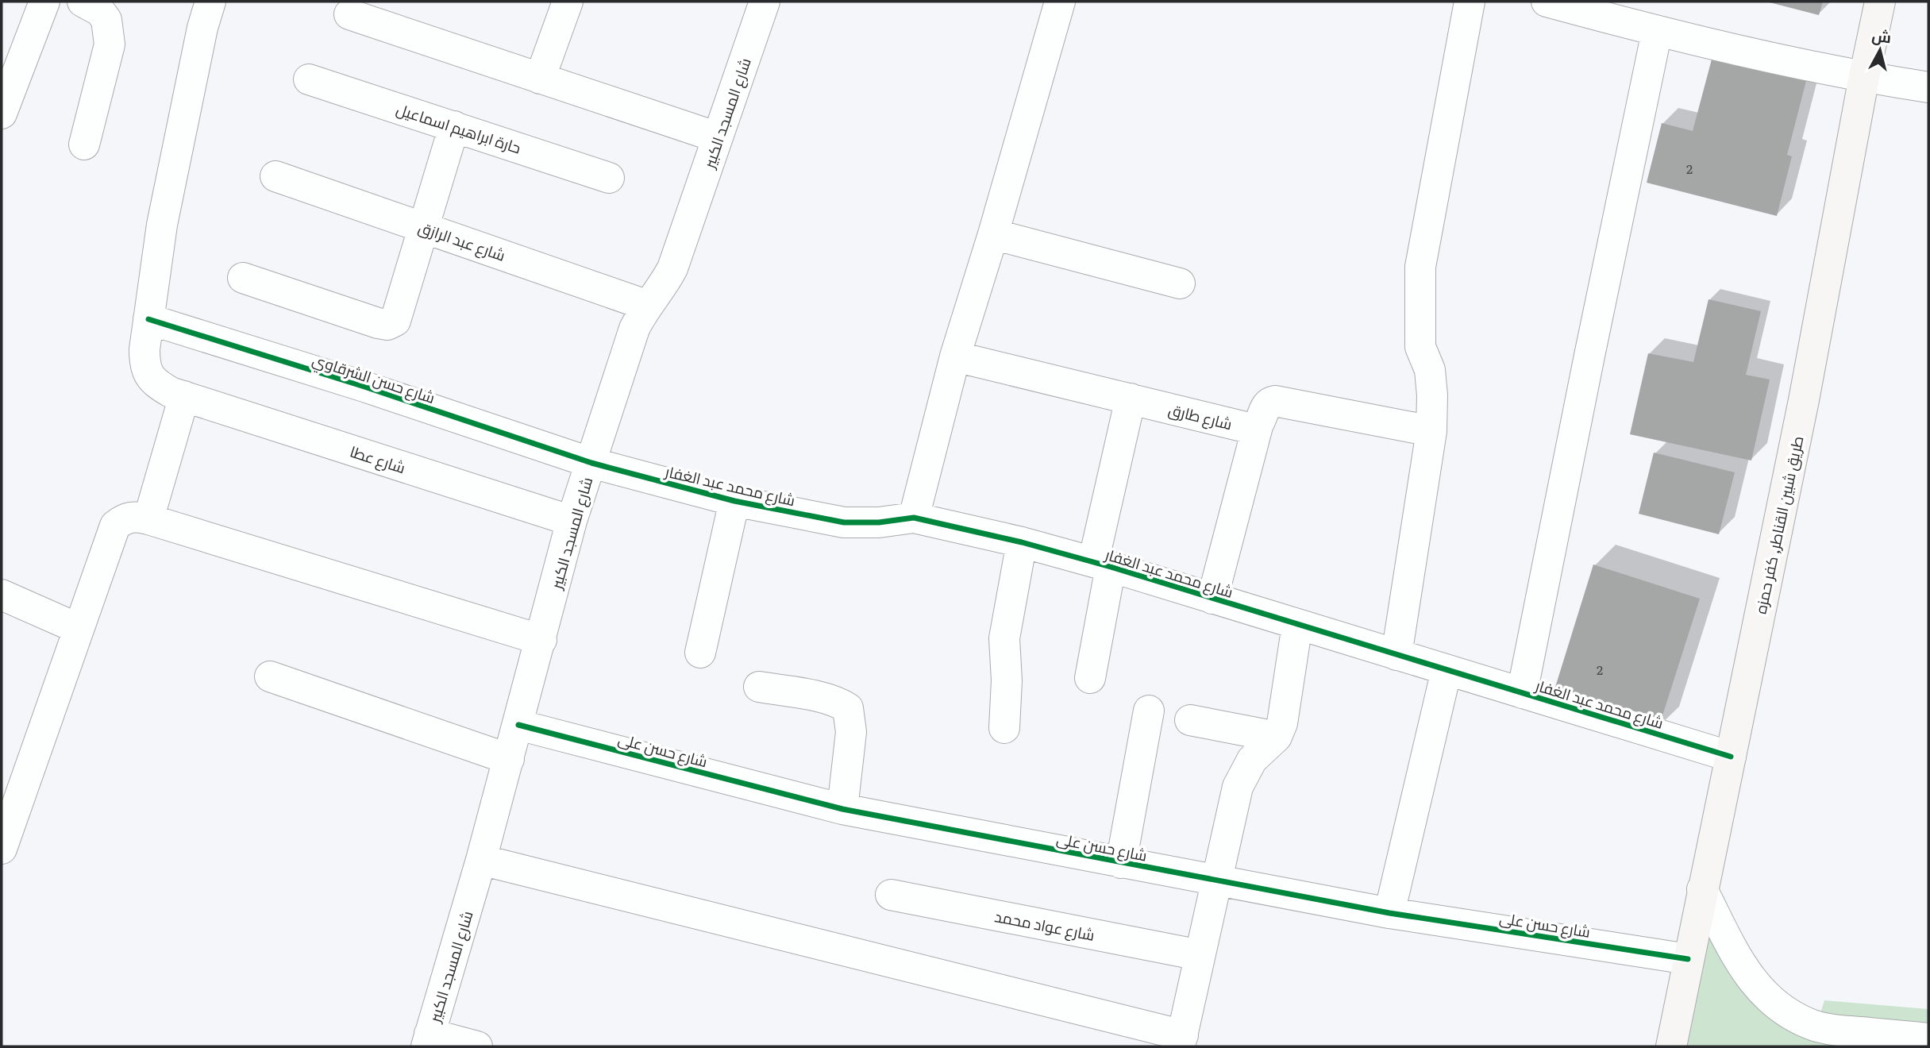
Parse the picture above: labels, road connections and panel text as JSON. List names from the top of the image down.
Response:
{
  "streets": {
    "main road": ["طريق شبين القناطر, كفر حمزه"],
    "street": [
      "شارع المسجد الكبير",
      "حارة ابراهيم اسماعيل",
      "شارع عبد الرازق",
      "شارع حسن الشرقاوي",
      "شارع طارق",
      "شارع عطا",
      "شارع محمد عبد الغفار",
      "شارع حسن على",
      "شارع عواد محمد"
    ]
  },
  "crossings": [
    ["شارع المسجد الكبير", "شارع عبد الرازق"],
    ["شارع المسجد الكبير", "شارع حسن الشرقاوي"],
    ["شارع المسجد الكبير", "شارع عطا"],
    ["شارع المسجد الكبير", "شارع محمد عبد الغفار"],
    ["شارع المسجد الكبير", "شارع حسن على"],
    ["شارع حسن الشرقاوي", "شارع عطا"],
    ["شارع حسن الشرقاوي", "شارع محمد عبد الغفار"],
    ["شارع محمد عبد الغفار", "طريق شبين القناطر, كفر حمزه"],
    ["طريق شبين القناطر, كفر حمزه", "شارع حسن على"]
  ],
  "house_numbers": ["2", "2"],
  "north": "top"
}
